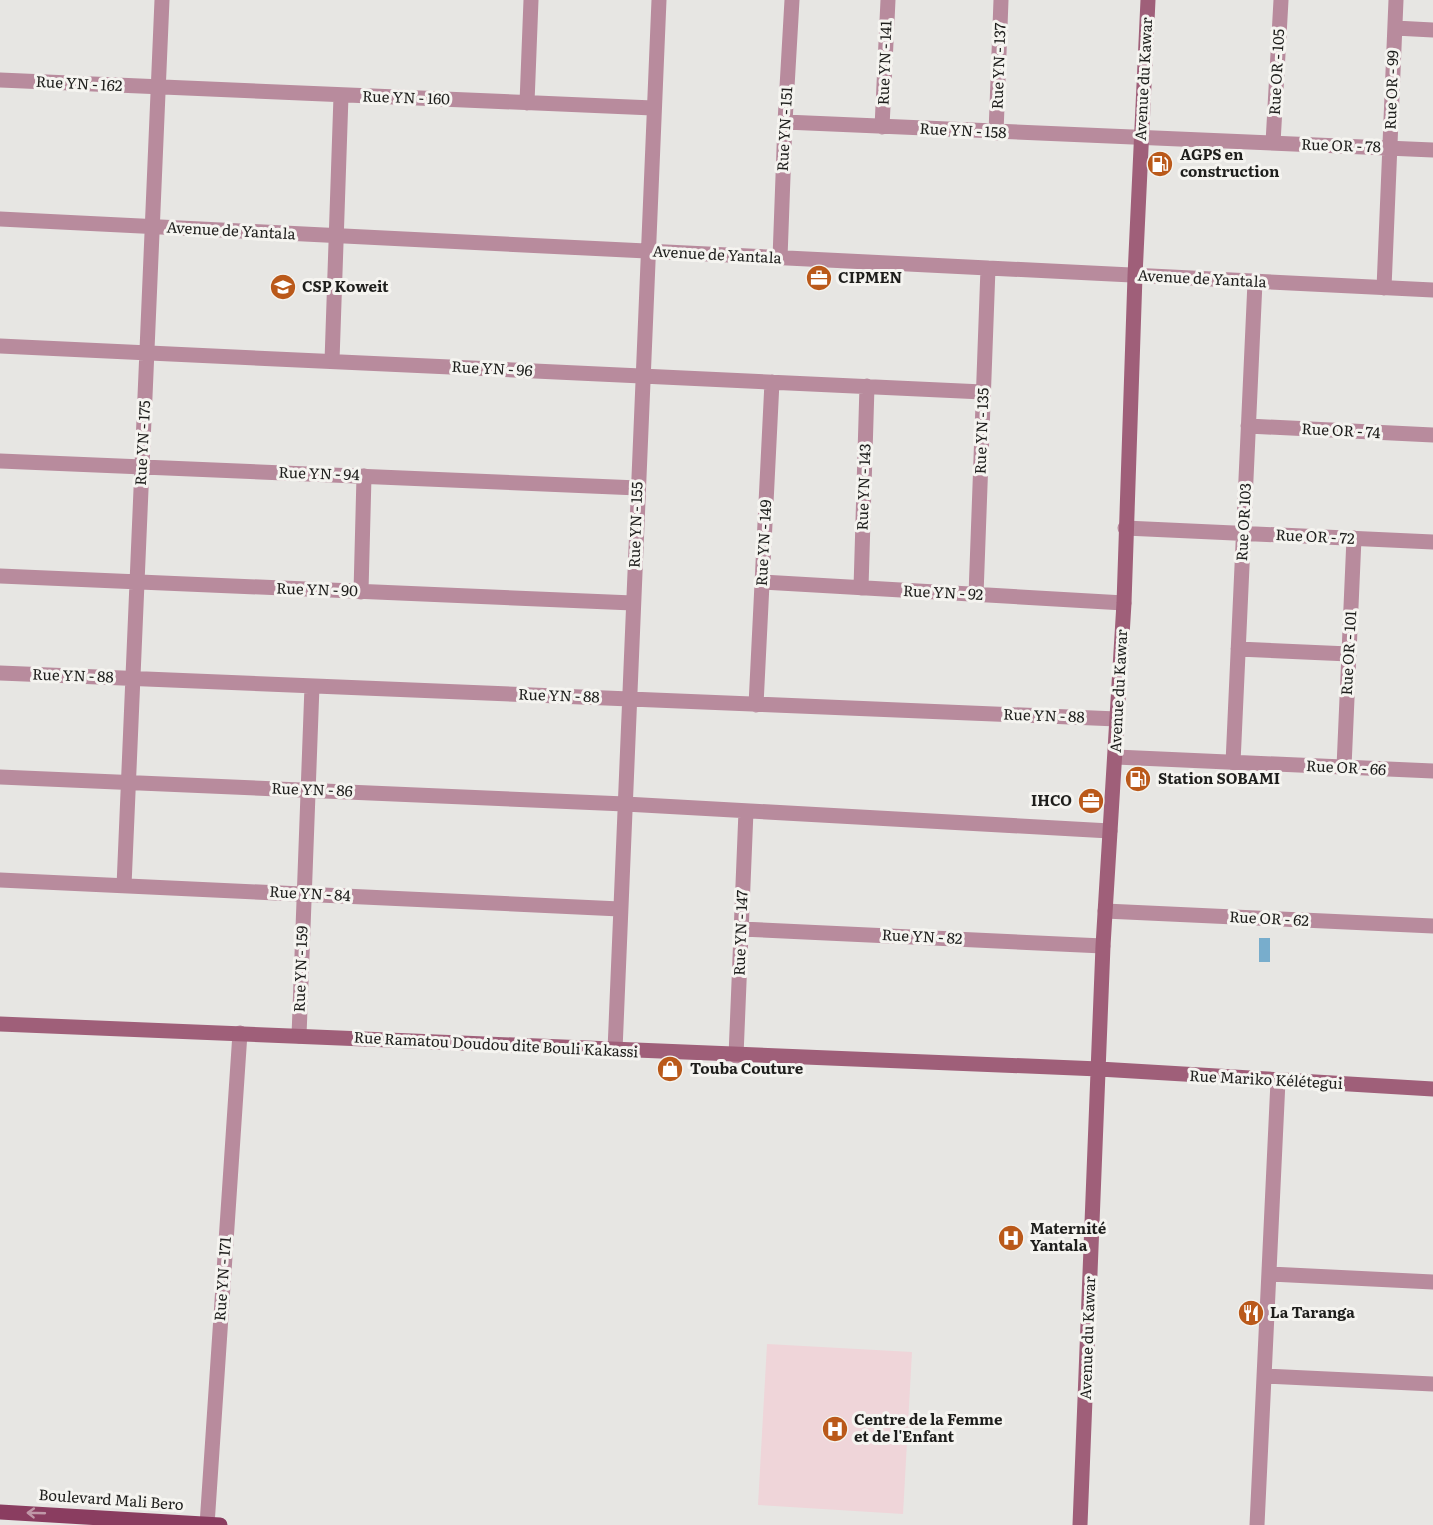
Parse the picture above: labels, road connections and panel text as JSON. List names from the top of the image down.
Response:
{
  "streets": {
    "main road": ["Boulevard Mali Bero"],
    "street": [
      "Rue YN - 141",
      "Rue YN - 137",
      "Rue OR - 105",
      "Avenue du Kawar",
      "Rue YN - 162",
      "Rue OR - 99",
      "Rue YN - 160",
      "Rue YN - 151",
      "Rue YN - 158",
      "Rue OR - 78",
      "Avenue de Yantala",
      "Rue YN - 96",
      "Rue YN - 135",
      "Rue OR - 74",
      "Rue YN - 175",
      "Rue YN - 94",
      "Rue YN - 143",
      "Rue OR 103",
      "Rue YN - 155",
      "Rue OR - 72",
      "Rue YN - 149",
      "Rue YN - 90",
      "Rue YN - 92",
      "Rue OR - 101",
      "Rue YN - 88",
      "Rue OR - 66",
      "Rue YN - 86",
      "Rue YN - 84",
      "Rue OR - 62",
      "Rue YN - 147",
      "Rue YN - 82",
      "Rue YN - 159",
      "Rue Ramatou Doudou dite Bouli Kakassi",
      "Rue Mariko Kélétegui",
      "Rue YN - 171"
    ]
  },
  "crossings": [
    ["Rue YN - 141", "Rue YN - 158"],
    ["Rue YN - 137", "Rue YN - 158"],
    ["Rue OR - 105", "Rue OR - 78"],
    ["Avenue du Kawar", "Rue YN - 158"],
    ["Avenue du Kawar", "Rue OR - 78"],
    ["Avenue du Kawar", "Avenue de Yantala"],
    ["Avenue du Kawar", "Rue OR - 72"],
    ["Avenue du Kawar", "Rue YN - 92"],
    ["Avenue du Kawar", "Rue YN - 88"],
    ["Avenue du Kawar", "Rue OR - 66"],
    ["Avenue du Kawar", "Rue YN - 86"],
    ["Avenue du Kawar", "Rue OR - 62"],
    ["Avenue du Kawar", "Rue YN - 82"],
    ["Avenue du Kawar", "Rue Ramatou Doudou dite Bouli Kakassi"],
    ["Avenue du Kawar", "Rue Mariko Kélétegui"],
    ["Rue YN - 162", "Rue YN - 160"],
    ["Rue YN - 162", "Rue YN - 175"],
    ["Rue OR - 99", "Rue OR - 78"],
    ["Rue OR - 99", "Avenue de Yantala"],
    ["Rue YN - 160", "Rue YN - 175"],
    ["Rue YN - 160", "Rue YN - 155"],
    ["Rue YN - 151", "Rue YN - 158"],
    ["Rue YN - 151", "Avenue de Yantala"],
    ["Rue YN - 158", "Rue OR - 78"],
    ["Avenue de Yantala", "Rue YN - 135"],
    ["Avenue de Yantala", "Rue YN - 175"],
    ["Avenue de Yantala", "Rue OR 103"],
    ["Avenue de Yantala", "Rue YN - 155"],
    ["Rue YN - 96", "Rue YN - 135"],
    ["Rue YN - 96", "Rue YN - 175"],
    ["Rue YN - 96", "Rue YN - 143"],
    ["Rue YN - 96", "Rue YN - 155"],
    ["Rue YN - 96", "Rue YN - 149"],
    ["Rue YN - 135", "Rue YN - 92"],
    ["Rue OR - 74", "Rue OR 103"],
    ["Rue YN - 175", "Rue YN - 94"],
    ["Rue YN - 175", "Rue YN - 90"],
    ["Rue YN - 175", "Rue YN - 88"],
    ["Rue YN - 175", "Rue YN - 86"],
    ["Rue YN - 175", "Rue YN - 84"],
    ["Rue YN - 94", "Rue YN - 155"],
    ["Rue YN - 143", "Rue YN - 92"],
    ["Rue OR 103", "Rue OR - 72"],
    ["Rue OR 103", "Rue OR - 66"],
    ["Rue YN - 155", "Rue YN - 90"],
    ["Rue YN - 155", "Rue YN - 88"],
    ["Rue YN - 155", "Rue YN - 86"],
    ["Rue YN - 155", "Rue YN - 84"],
    ["Rue YN - 155", "Rue Ramatou Doudou dite Bouli Kakassi"],
    ["Rue OR - 72", "Rue OR - 101"],
    ["Rue YN - 149", "Rue YN - 92"],
    ["Rue YN - 149", "Rue YN - 88"],
    ["Rue OR - 101", "Rue OR - 66"],
    ["Rue YN - 88", "Rue YN - 159"],
    ["Rue YN - 86", "Rue YN - 147"],
    ["Rue YN - 86", "Rue YN - 159"],
    ["Rue YN - 84", "Rue YN - 159"],
    ["Rue YN - 147", "Rue YN - 82"],
    ["Rue YN - 147", "Rue Ramatou Doudou dite Bouli Kakassi"],
    ["Rue YN - 159", "Rue Ramatou Doudou dite Bouli Kakassi"],
    ["Rue Ramatou Doudou dite Bouli Kakassi", "Rue Mariko Kélétegui"],
    ["Rue Ramatou Doudou dite Bouli Kakassi", "Rue YN - 171"],
    ["Rue YN - 171", "Boulevard Mali Bero"]
  ],
  "one_way": ["Boulevard Mali Bero"],
  "places": {
    "fuel station": ["AGPS en construction", "Station SOBAMI"],
    "office": ["CIPMEN", "IHCO"],
    "school or university": ["CSP Koweit"],
    "shop": ["Touba Couture"],
    "hospital": ["Maternité Yantala", "Centre de la Femme et de l'Enfant"],
    "restaurant": ["La Taranga"]
  }
}
